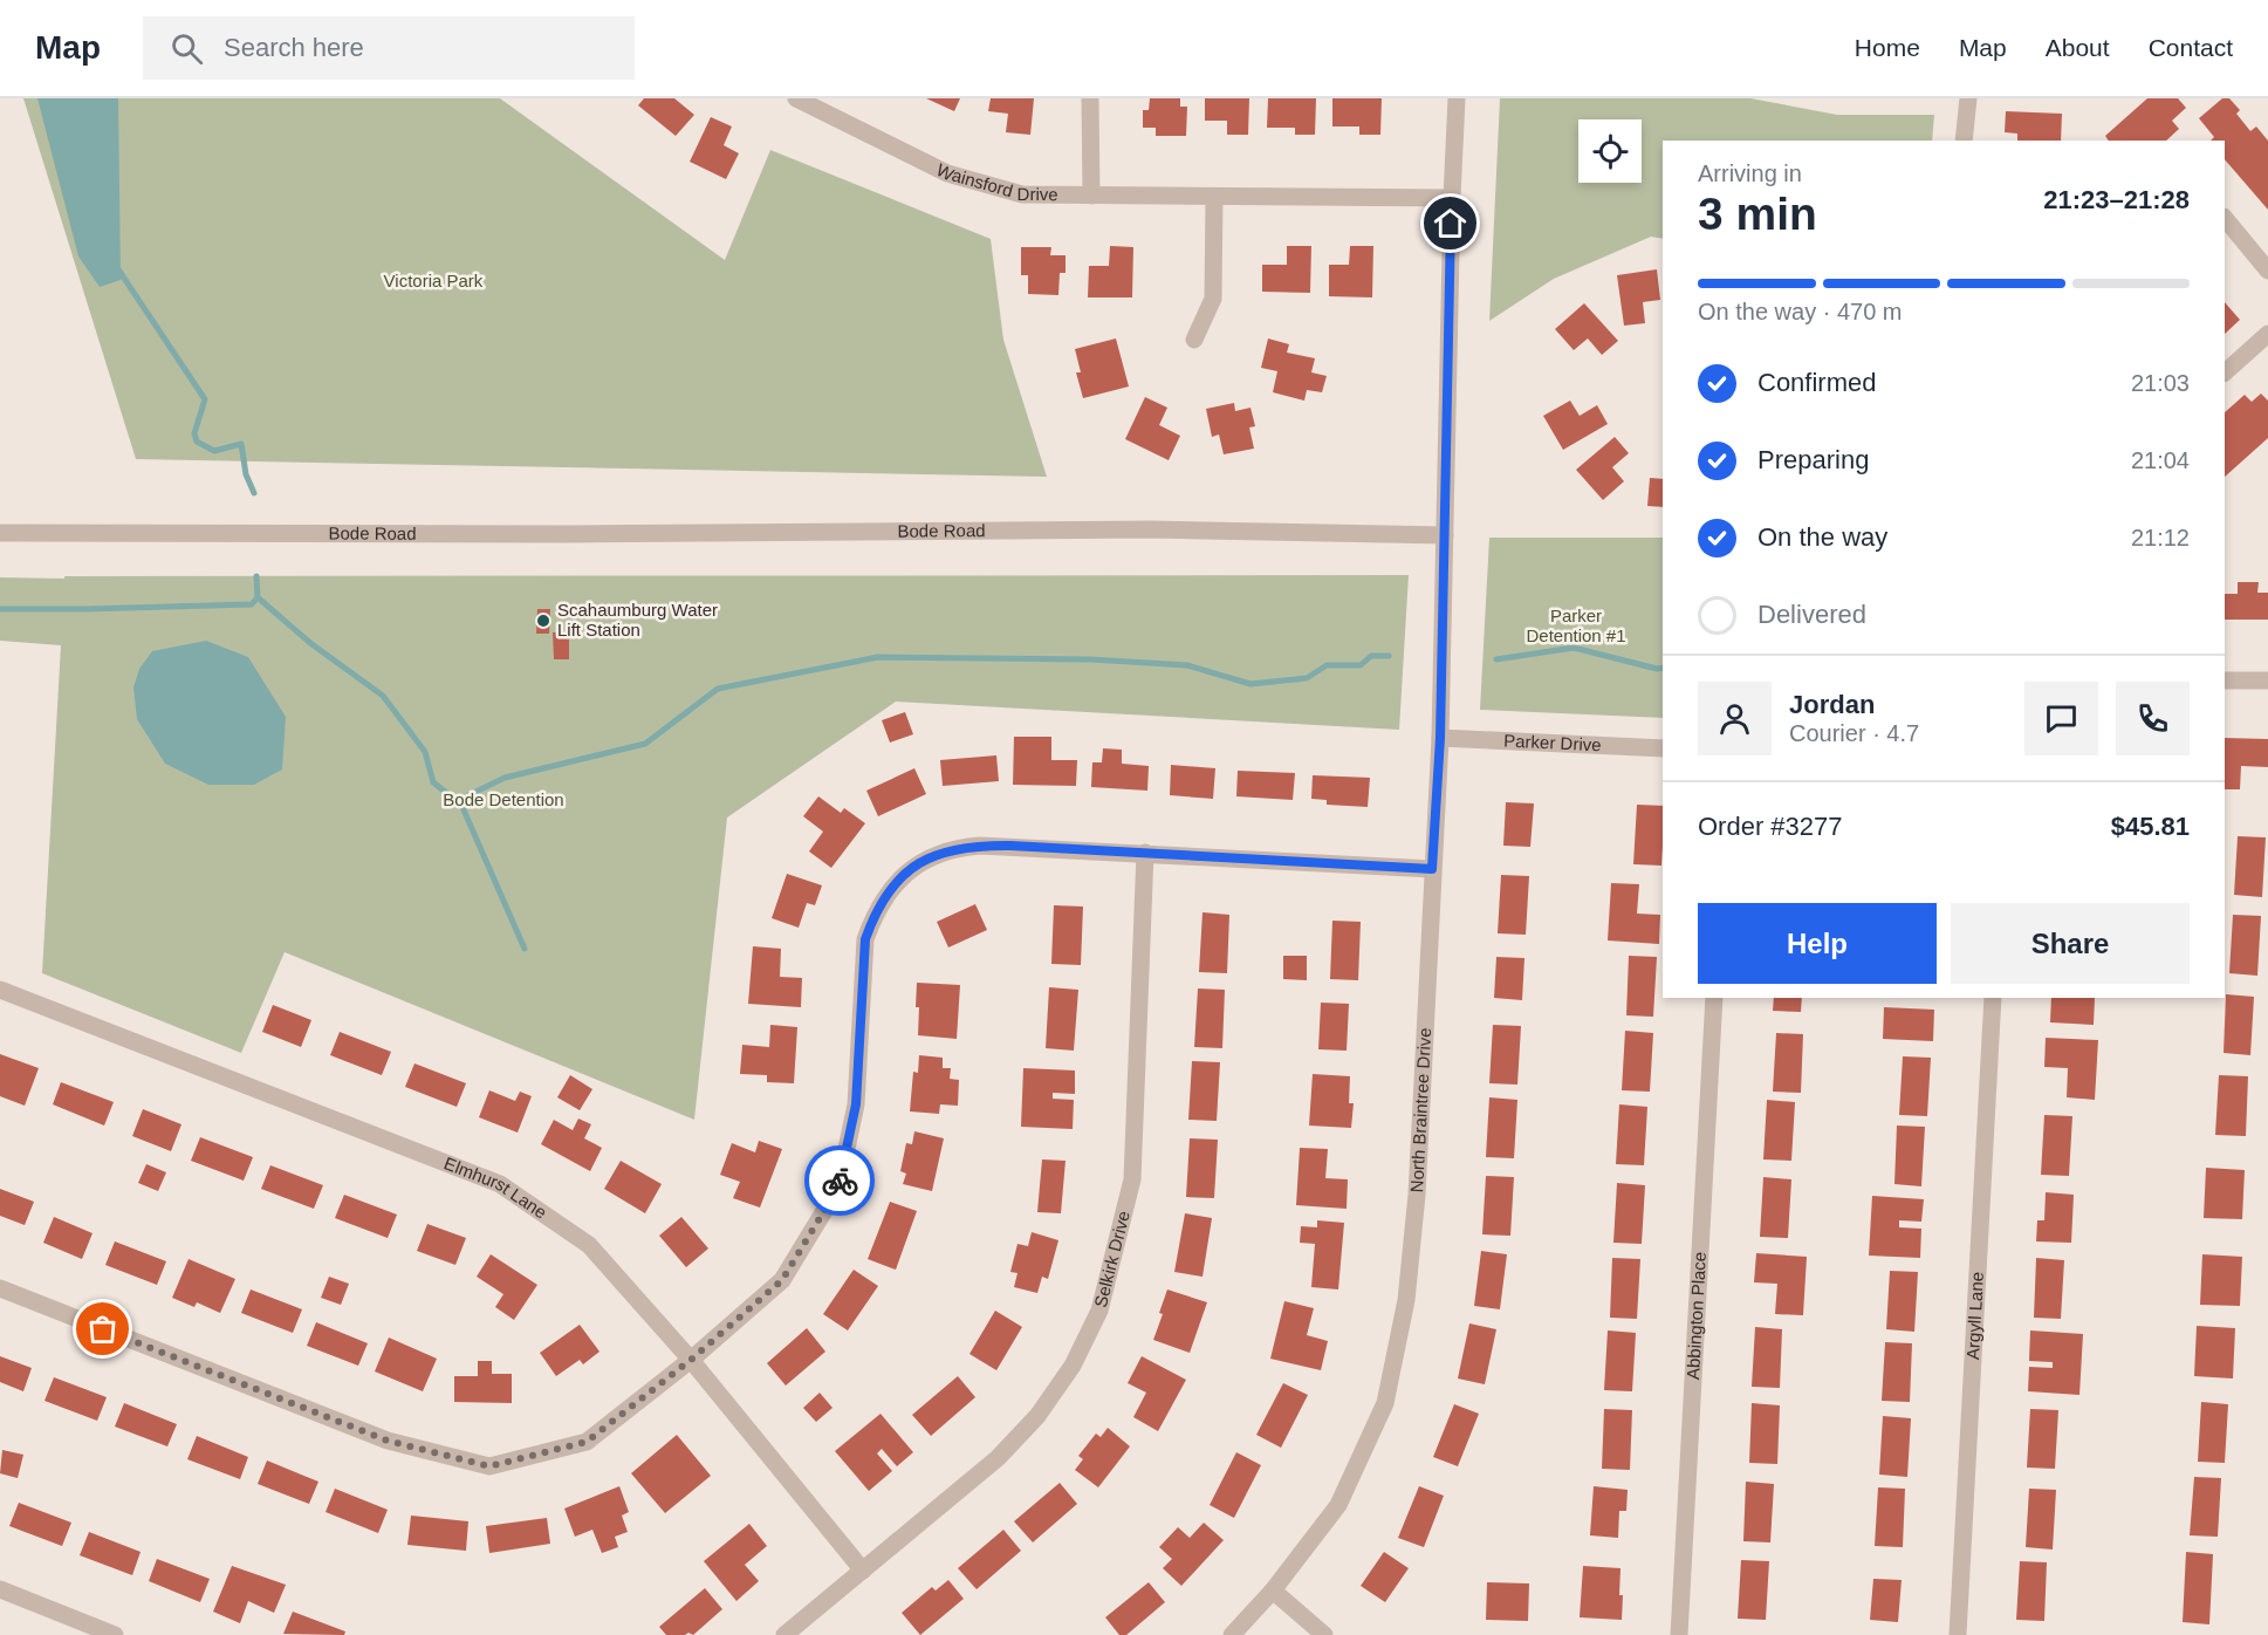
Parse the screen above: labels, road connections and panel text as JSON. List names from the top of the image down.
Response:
{
  "streets": {
    "street": [
      "Wainsford Drive",
      "Bode Road",
      "Parker Drive",
      "North Braintree Drive",
      "Elmhurst Lane",
      "Selkirk Drive",
      "Abbington Place",
      "Argyll Lane"
    ]
  },
  "crossings": [
    ["Bode Road", "North Braintree Drive"],
    ["Parker Drive", "North Braintree Drive"],
    ["Elmhurst Lane", "Selkirk Drive"]
  ],
  "parks": ["Victoria Park", "Parker Detention #1", "Bode Detention"],
  "places": ["Scahaumburg Water Lift Station"],
  "page": {
    "header": "Map",
    "search": "Search here",
    "nav": [
      "Home",
      "Map",
      "About",
      "Contact"
    ],
    "heading": ["3 min", "Arriving in", "21:23–21:28"],
    "panel": [
      "Jordan",
      "Courier · 4.7",
      "Order #3277",
      "$45.81"
    ],
    "bar": "On the way · 470 m",
    "list": [
      ["Confirmed", "21:03"],
      ["Preparing", "21:04"],
      ["On the way", "21:12"],
      "Delivered"
    ],
    "buttons": ["Help", "Share"]
  }
}
